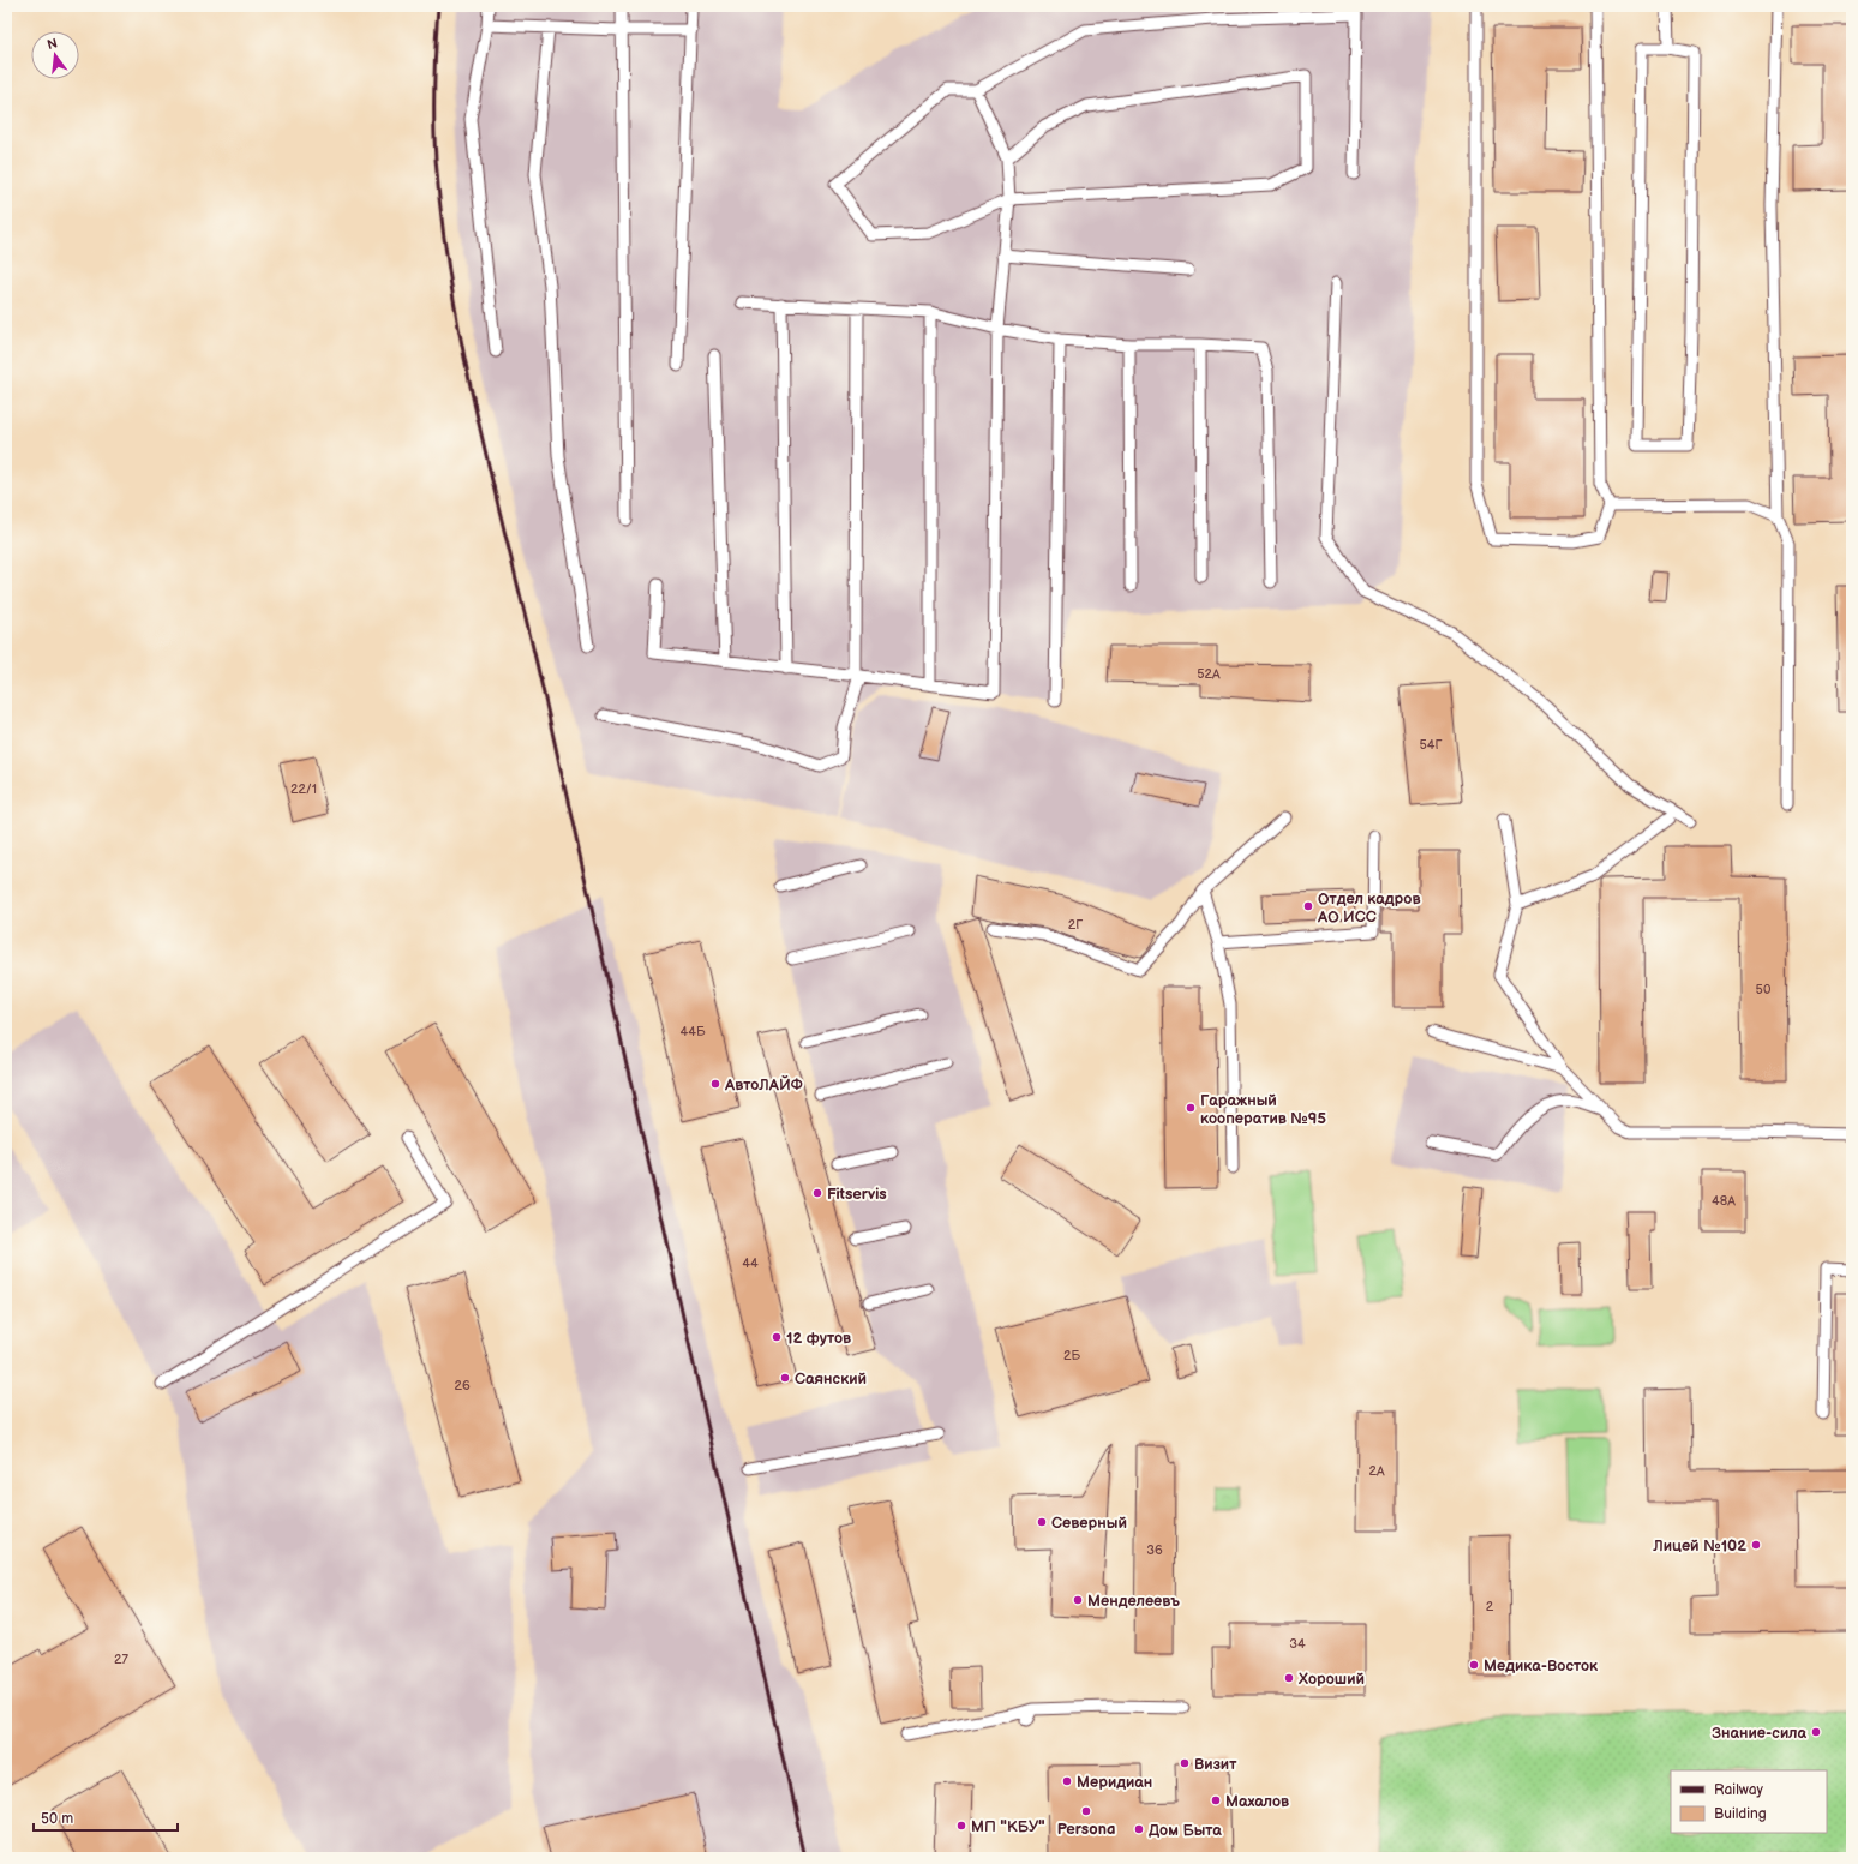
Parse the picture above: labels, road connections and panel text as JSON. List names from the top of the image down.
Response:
{
  "places": [
    "Отдел кадров АО ИСС",
    "АвтоЛАЙФ",
    "Гаражный кооператив №95",
    "Fitservis",
    "12 футов",
    "Саянский",
    "Северный",
    "Лицей №102",
    "Менделеевъ",
    "Медика-Восток",
    "Хороший",
    "Знание-сила",
    "Визит",
    "Меридиан",
    "Махалов",
    "Persona",
    "МП \"КБУ\"",
    "Дом Быта"
  ],
  "house_numbers": [
    "52А",
    "54Г",
    "22/1",
    "2Г",
    "50",
    "44Б",
    "48А",
    "44",
    "2Б",
    "26",
    "2А",
    "36",
    "2",
    "34",
    "27"
  ],
  "legend": ["Railway", "Building"],
  "scale_bar": "50 m",
  "north": "top"
}
